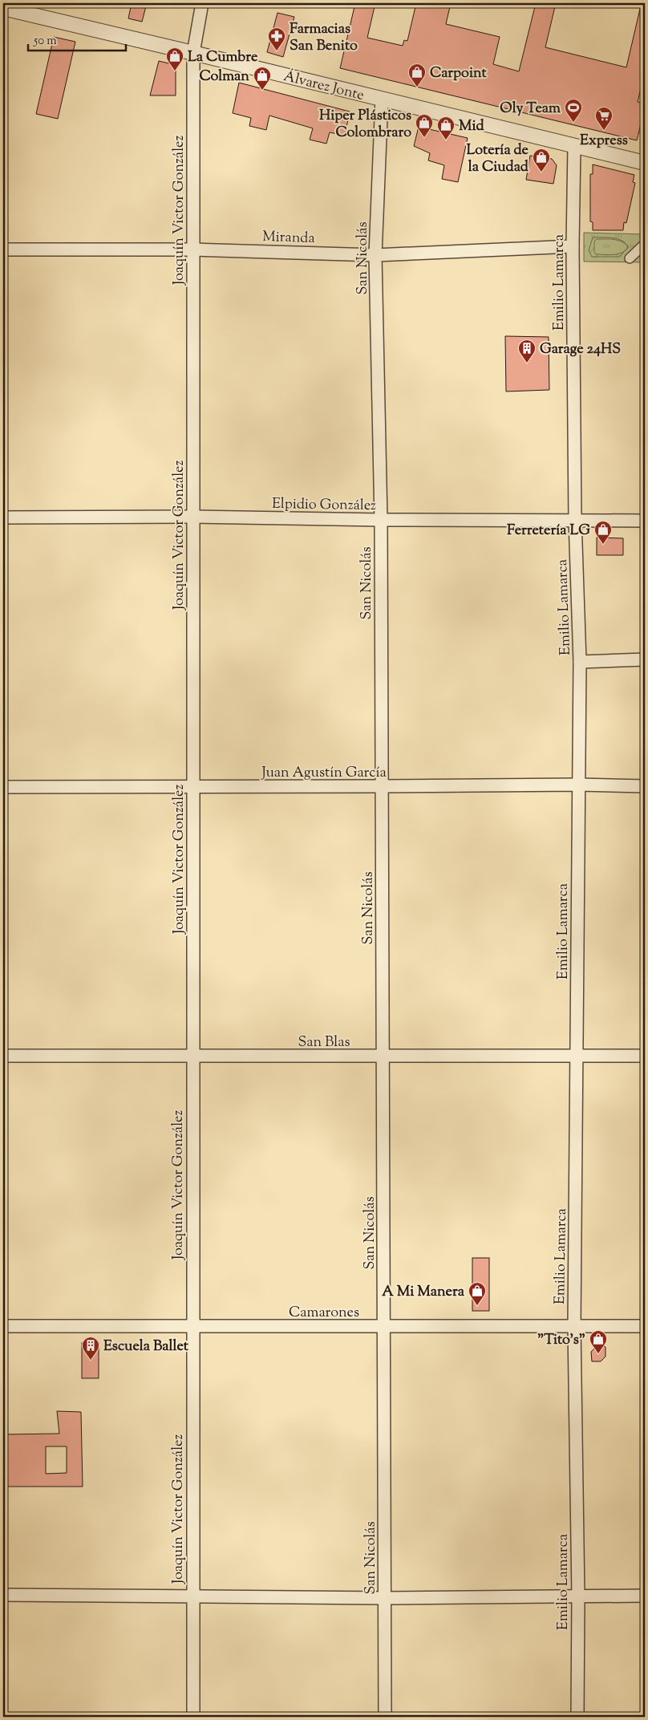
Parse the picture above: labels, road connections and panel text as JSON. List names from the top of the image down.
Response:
{
  "streets": {
    "street": [
      "Álvarez Jonte",
      "Joaquín Victor González",
      "Miranda",
      "San Nicolás",
      "Emilio Lamarca",
      "Elpidio González",
      "Juan Agustín García",
      "San Blas",
      "Camarones"
    ]
  },
  "crossings": [
    ["Álvarez Jonte", "Joaquín Victor González"],
    ["Álvarez Jonte", "San Nicolás"],
    ["Álvarez Jonte", "Emilio Lamarca"],
    ["Joaquín Victor González", "Miranda"],
    ["Joaquín Victor González", "Elpidio González"],
    ["Joaquín Victor González", "Juan Agustín García"],
    ["Joaquín Victor González", "San Blas"],
    ["Joaquín Victor González", "Camarones"],
    ["Miranda", "San Nicolás"],
    ["Miranda", "Emilio Lamarca"],
    ["San Nicolás", "Elpidio González"],
    ["San Nicolás", "Juan Agustín García"],
    ["San Nicolás", "San Blas"],
    ["San Nicolás", "Camarones"],
    ["Emilio Lamarca", "Elpidio González"],
    ["Emilio Lamarca", "Juan Agustín García"],
    ["Emilio Lamarca", "San Blas"],
    ["Emilio Lamarca", "Camarones"]
  ],
  "places": {
    "pharmacy": ["Farmacias San Benito"],
    "shop": [
      "La Cumbre",
      "Carpoint",
      "Colman",
      "Hiper Plásticos Colombraro",
      "Mid",
      "Lotería de la Ciudad",
      "Ferretería LG",
      "A Mi Manera",
      "\"Tito's\""
    ],
    "sports": ["Oly Team"],
    "supermarket": ["Express"],
    "building": ["Garage 24HS", "Escuela Ballet"]
  },
  "scale_bar": "50 m"
}
